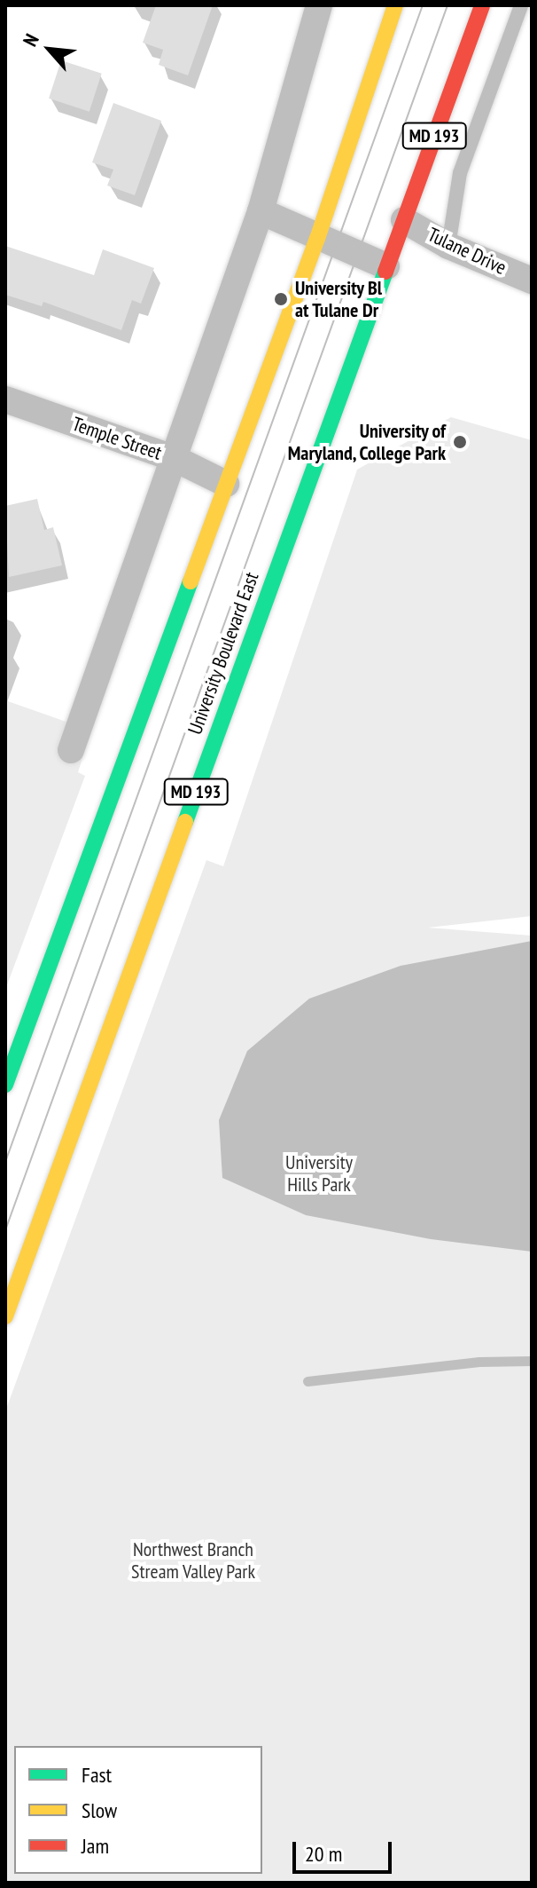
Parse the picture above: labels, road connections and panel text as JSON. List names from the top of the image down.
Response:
{
  "streets": {
    "main road": ["MD 193", "University Boulevard East"],
    "street": ["Tulane Drive", "Temple Street"]
  },
  "crossings": [
    ["Tulane Drive", "University Boulevard East"]
  ],
  "parks": ["University Hills Park", "Northwest Branch Stream Valley Park"],
  "places": ["University Bl at Tulane Dr", "University of Maryland, College Park"],
  "legend": ["Fast", "Slow", "Jam"],
  "scale_bar": "20 m",
  "north": "top left"
}
